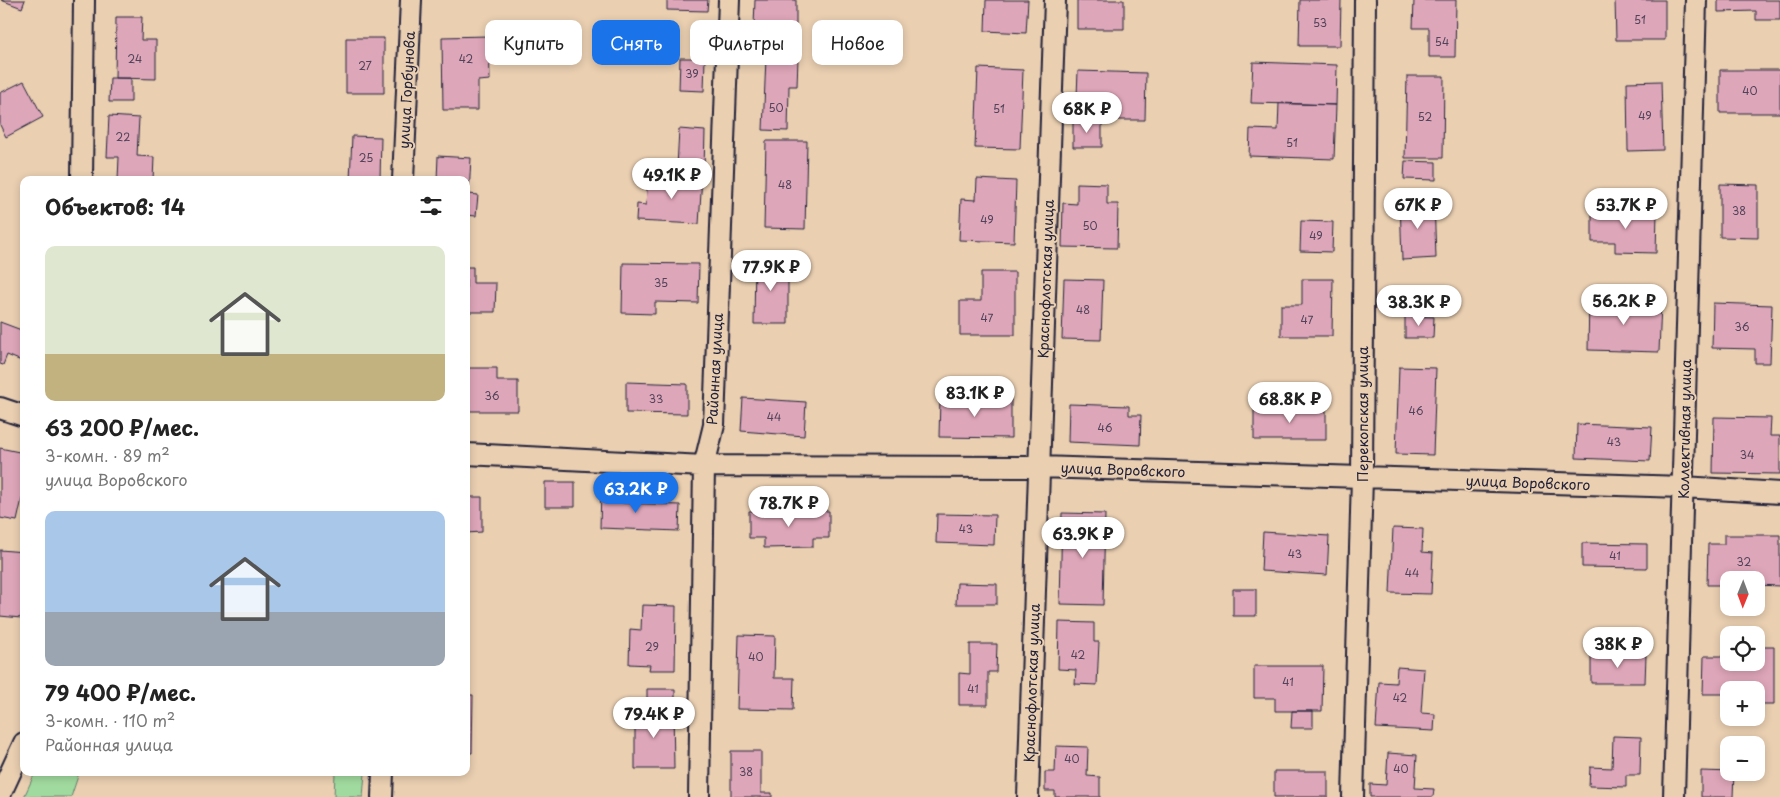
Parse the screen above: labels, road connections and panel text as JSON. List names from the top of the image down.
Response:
{
  "streets": {
    "street": [
      "улица Горбунова",
      "Краснофлотская улица",
      "Районная улица",
      "Перекопская улица",
      "Коллективная улица",
      "улица Воровского"
    ]
  },
  "crossings": [
    ["Краснофлотская улица", "улица Воровского"],
    ["Районная улица", "улица Воровского"],
    ["Перекопская улица", "улица Воровского"],
    ["Коллективная улица", "улица Воровского"]
  ],
  "house_numbers": [
    "51",
    "53",
    "54",
    "24",
    "42",
    "27",
    "39",
    "40",
    "50",
    "51",
    "49",
    "52",
    "22",
    "51",
    "25",
    "48",
    "38",
    "49",
    "50",
    "49",
    "35",
    "48",
    "47",
    "47",
    "36",
    "36",
    "33",
    "46",
    "44",
    "46",
    "43",
    "34",
    "43",
    "43",
    "41",
    "32",
    "44",
    "29",
    "42",
    "40",
    "41",
    "41",
    "42",
    "40",
    "40",
    "38"
  ],
  "north": "bottom",
  "page": {
    "chip": [
      "Купить",
      "Снять",
      "Фильтры",
      "Новое"
    ],
    "price": [
      "68K ₽",
      "49.1K ₽",
      "67K ₽",
      "53.7K ₽",
      "77.9K ₽",
      "56.2K ₽",
      "38.3K ₽",
      "83.1K ₽",
      "68.8K ₽",
      "63.2K ₽",
      "78.7K ₽",
      "63.9K ₽",
      "38K ₽",
      "79.4K ₽"
    ],
    "heading": "Объектов: 14",
    "list": [
      {
        "name": "63 200 ₽/мес.",
        "note": "3-комн. · 89 m² · улица Воровского"
      },
      {
        "name": "79 400 ₽/мес.",
        "note": "3-комн. · 110 m² · Районная улица"
      }
    ],
    "map_buttons": ["+", "−"]
  }
}
